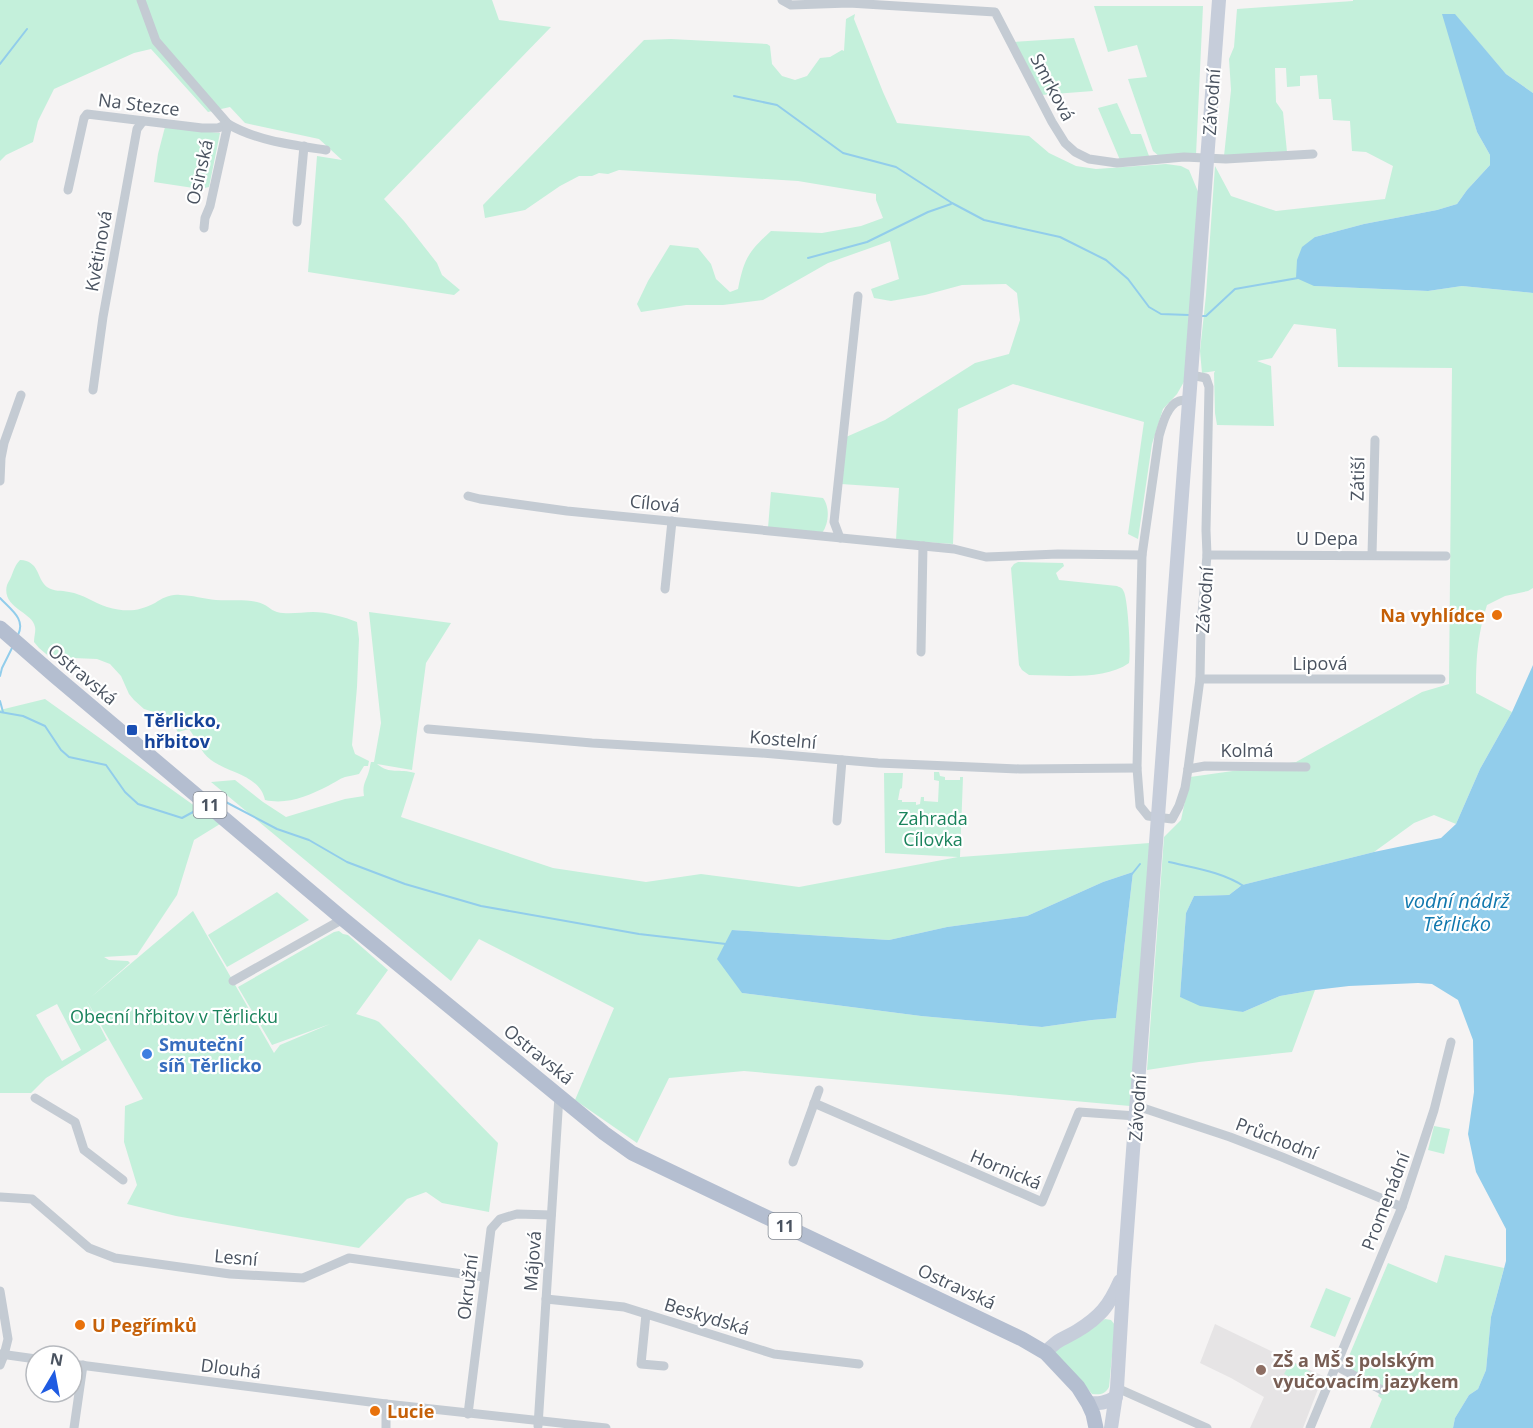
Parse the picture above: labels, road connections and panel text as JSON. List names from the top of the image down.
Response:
{
  "streets": {
    "main road": ["Závodní", "Ostravská", "11"],
    "street": [
      "Smrková",
      "Na Stezce",
      "Osinská",
      "Květinová",
      "Zátiší",
      "Cílová",
      "U Depa",
      "Lipová",
      "Kostelní",
      "Kolmá",
      "Průchodní",
      "Hornická",
      "Promenádní",
      "Lesní",
      "Májová",
      "Okružní",
      "Beskydská",
      "Dlouhá"
    ]
  },
  "crossings": [
    ["Smrková", "Závodní"],
    ["Závodní", "U Depa"],
    ["Závodní", "Lipová"],
    ["Závodní", "Kolmá"],
    ["Závodní", "Průchodní"],
    ["Závodní", "Hornická"],
    ["Na Stezce", "Osinská"],
    ["Na Stezce", "Květinová"],
    ["Zátiší", "U Depa"],
    ["Ostravská", "Májová"],
    ["Průchodní", "Hornická"],
    ["Průchodní", "Promenádní"],
    ["Lesní", "Okružní"],
    ["Májová", "Okružní"],
    ["Májová", "Beskydská"],
    ["Májová", "Dlouhá"],
    ["Okružní", "Dlouhá"]
  ],
  "water": ["vodní nádrž Těrlicko"],
  "parks": ["Zahrada Cílovka", "Obecní hřbitov v Těrlicku"],
  "places": {
    "other": [
      "Na vyhlídce",
      "Smuteční síň Těrlicko",
      "U Pegřímků",
      "ZŠ a MŠ s polským vyučovacím jazykem",
      "Lucie"
    ],
    "transit": ["Těrlicko, hřbitov"]
  },
  "north": "top"
}
